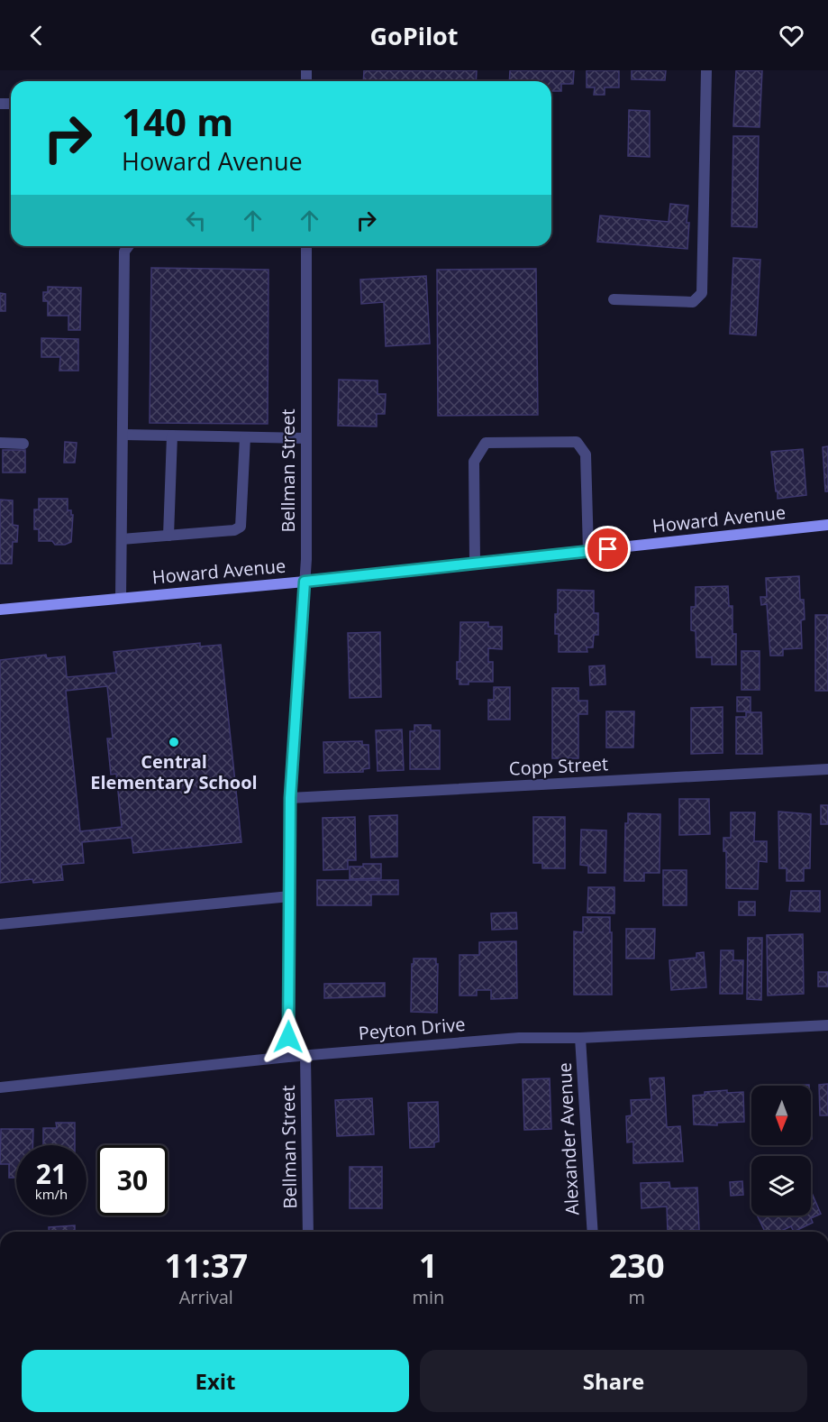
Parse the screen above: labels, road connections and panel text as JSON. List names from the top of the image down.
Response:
{
  "streets": {
    "main road": ["Howard Avenue"],
    "street": [
      "Bellman Street",
      "Copp Street",
      "Peyton Drive",
      "Alexander Avenue"
    ]
  },
  "crossings": [
    ["Bellman Street", "Howard Avenue"],
    ["Bellman Street", "Copp Street"],
    ["Bellman Street", "Peyton Drive"],
    ["Peyton Drive", "Alexander Avenue"]
  ],
  "places": ["Central Elementary School"],
  "north": "bottom",
  "page": {
    "header": "GoPilot",
    "turn": ["140 m", "Howard Avenue"],
    "speed": "21 km/h",
    "limit": "30",
    "eta": [
      "11:37",
      "Arrival",
      "1",
      "min",
      "230",
      "m"
    ],
    "buttons": ["Exit", "Share"]
  }
}
